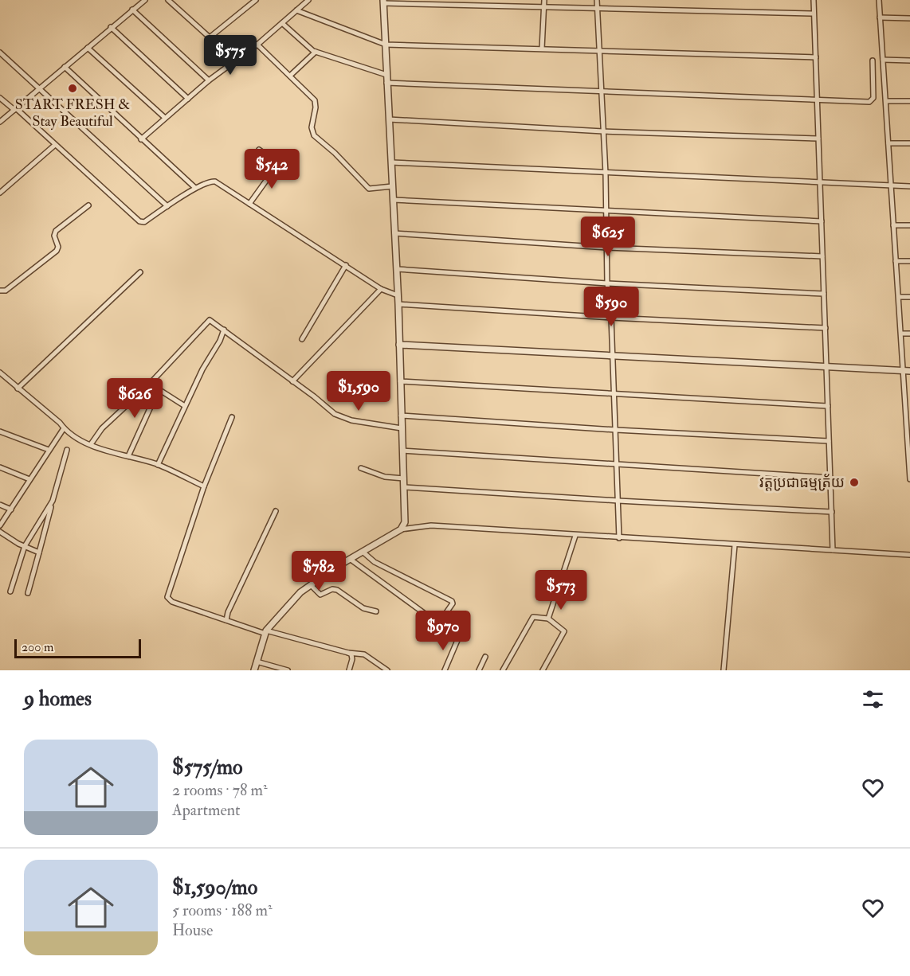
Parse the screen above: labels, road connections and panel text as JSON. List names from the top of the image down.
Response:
{
  "places": ["START FRESH & Stay Beautiful", "វត្តប្រជាធម្មត្រ័យ"],
  "scale_bar": "200 m",
  "page": {
    "price": [
      "$575",
      "$542",
      "$625",
      "$590",
      "$1,590",
      "$626",
      "$782",
      "$573",
      "$970"
    ],
    "scale": "200 m",
    "heading": "9 homes",
    "list": [
      {
        "name": "$575/mo",
        "note": "2 rooms · 78 m² · Apartment"
      },
      {
        "name": "$1,590/mo",
        "note": "5 rooms · 188 m² · House"
      }
    ]
  }
}
